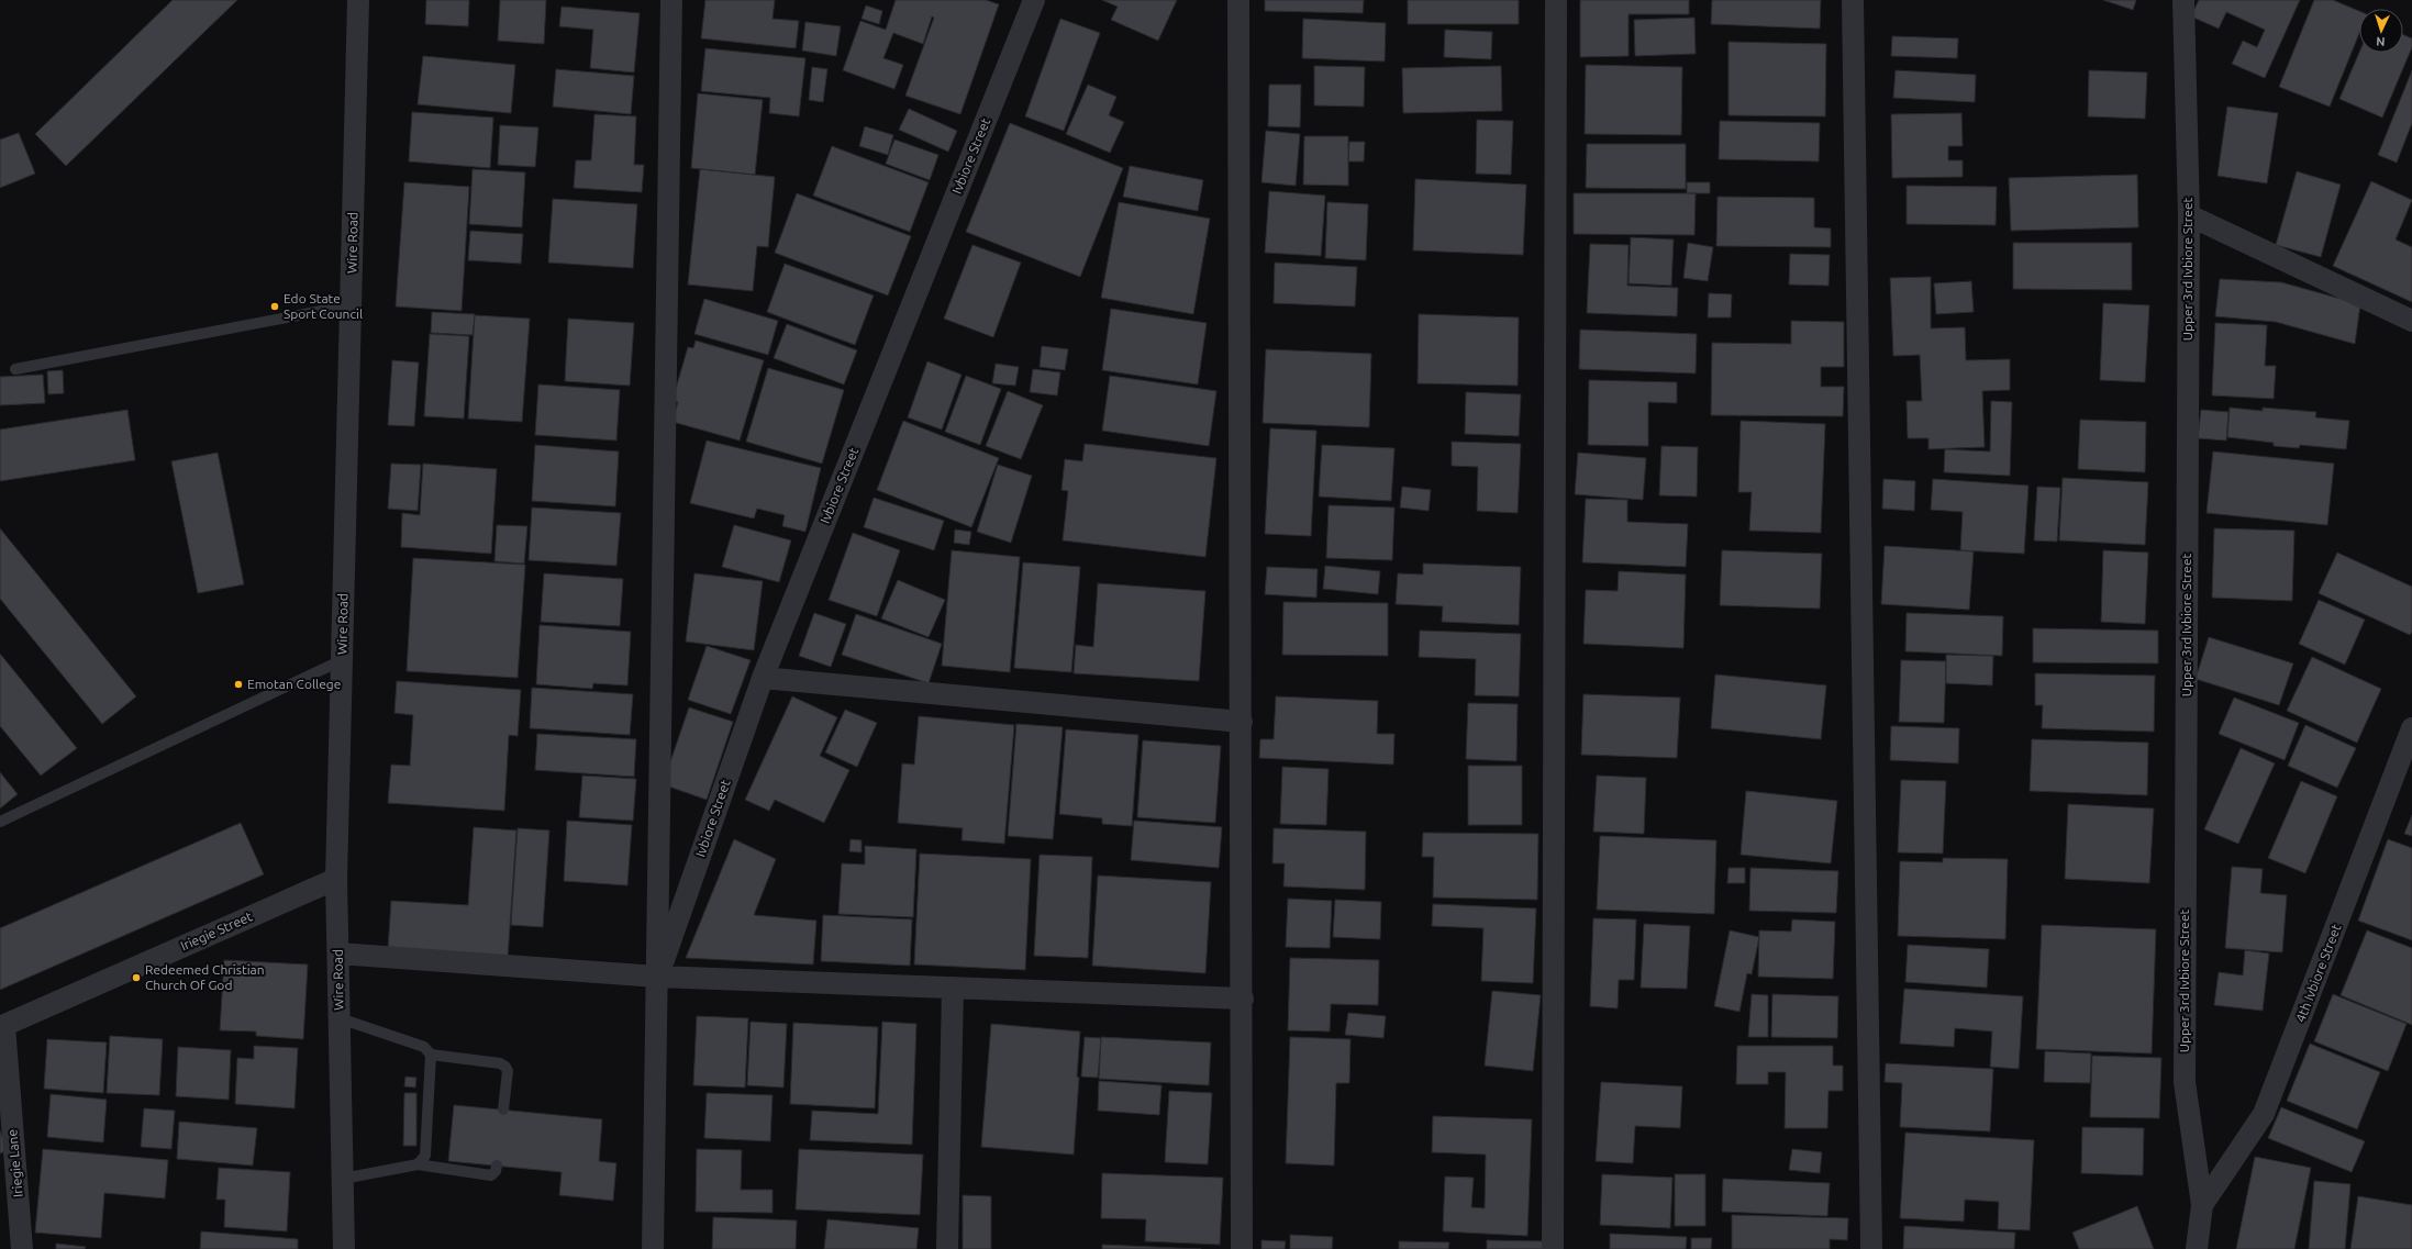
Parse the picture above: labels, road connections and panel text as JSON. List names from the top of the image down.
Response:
{
  "streets": {
    "street": [
      "Ivbiore Street",
      "Wire Road",
      "Upper 3rd Ivbiore Street",
      "Iriegie Street",
      "4th Ivbiore Street",
      "Iriegie Lane"
    ]
  },
  "crossings": [
    ["Wire Road", "Iriegie Street"],
    ["Upper 3rd Ivbiore Street", "4th Ivbiore Street"],
    ["Iriegie Street", "Iriegie Lane"]
  ],
  "places": ["Edo State Sport Council", "Emotan College", "Redeemed Christian Church Of God"],
  "north": "bottom"
}
